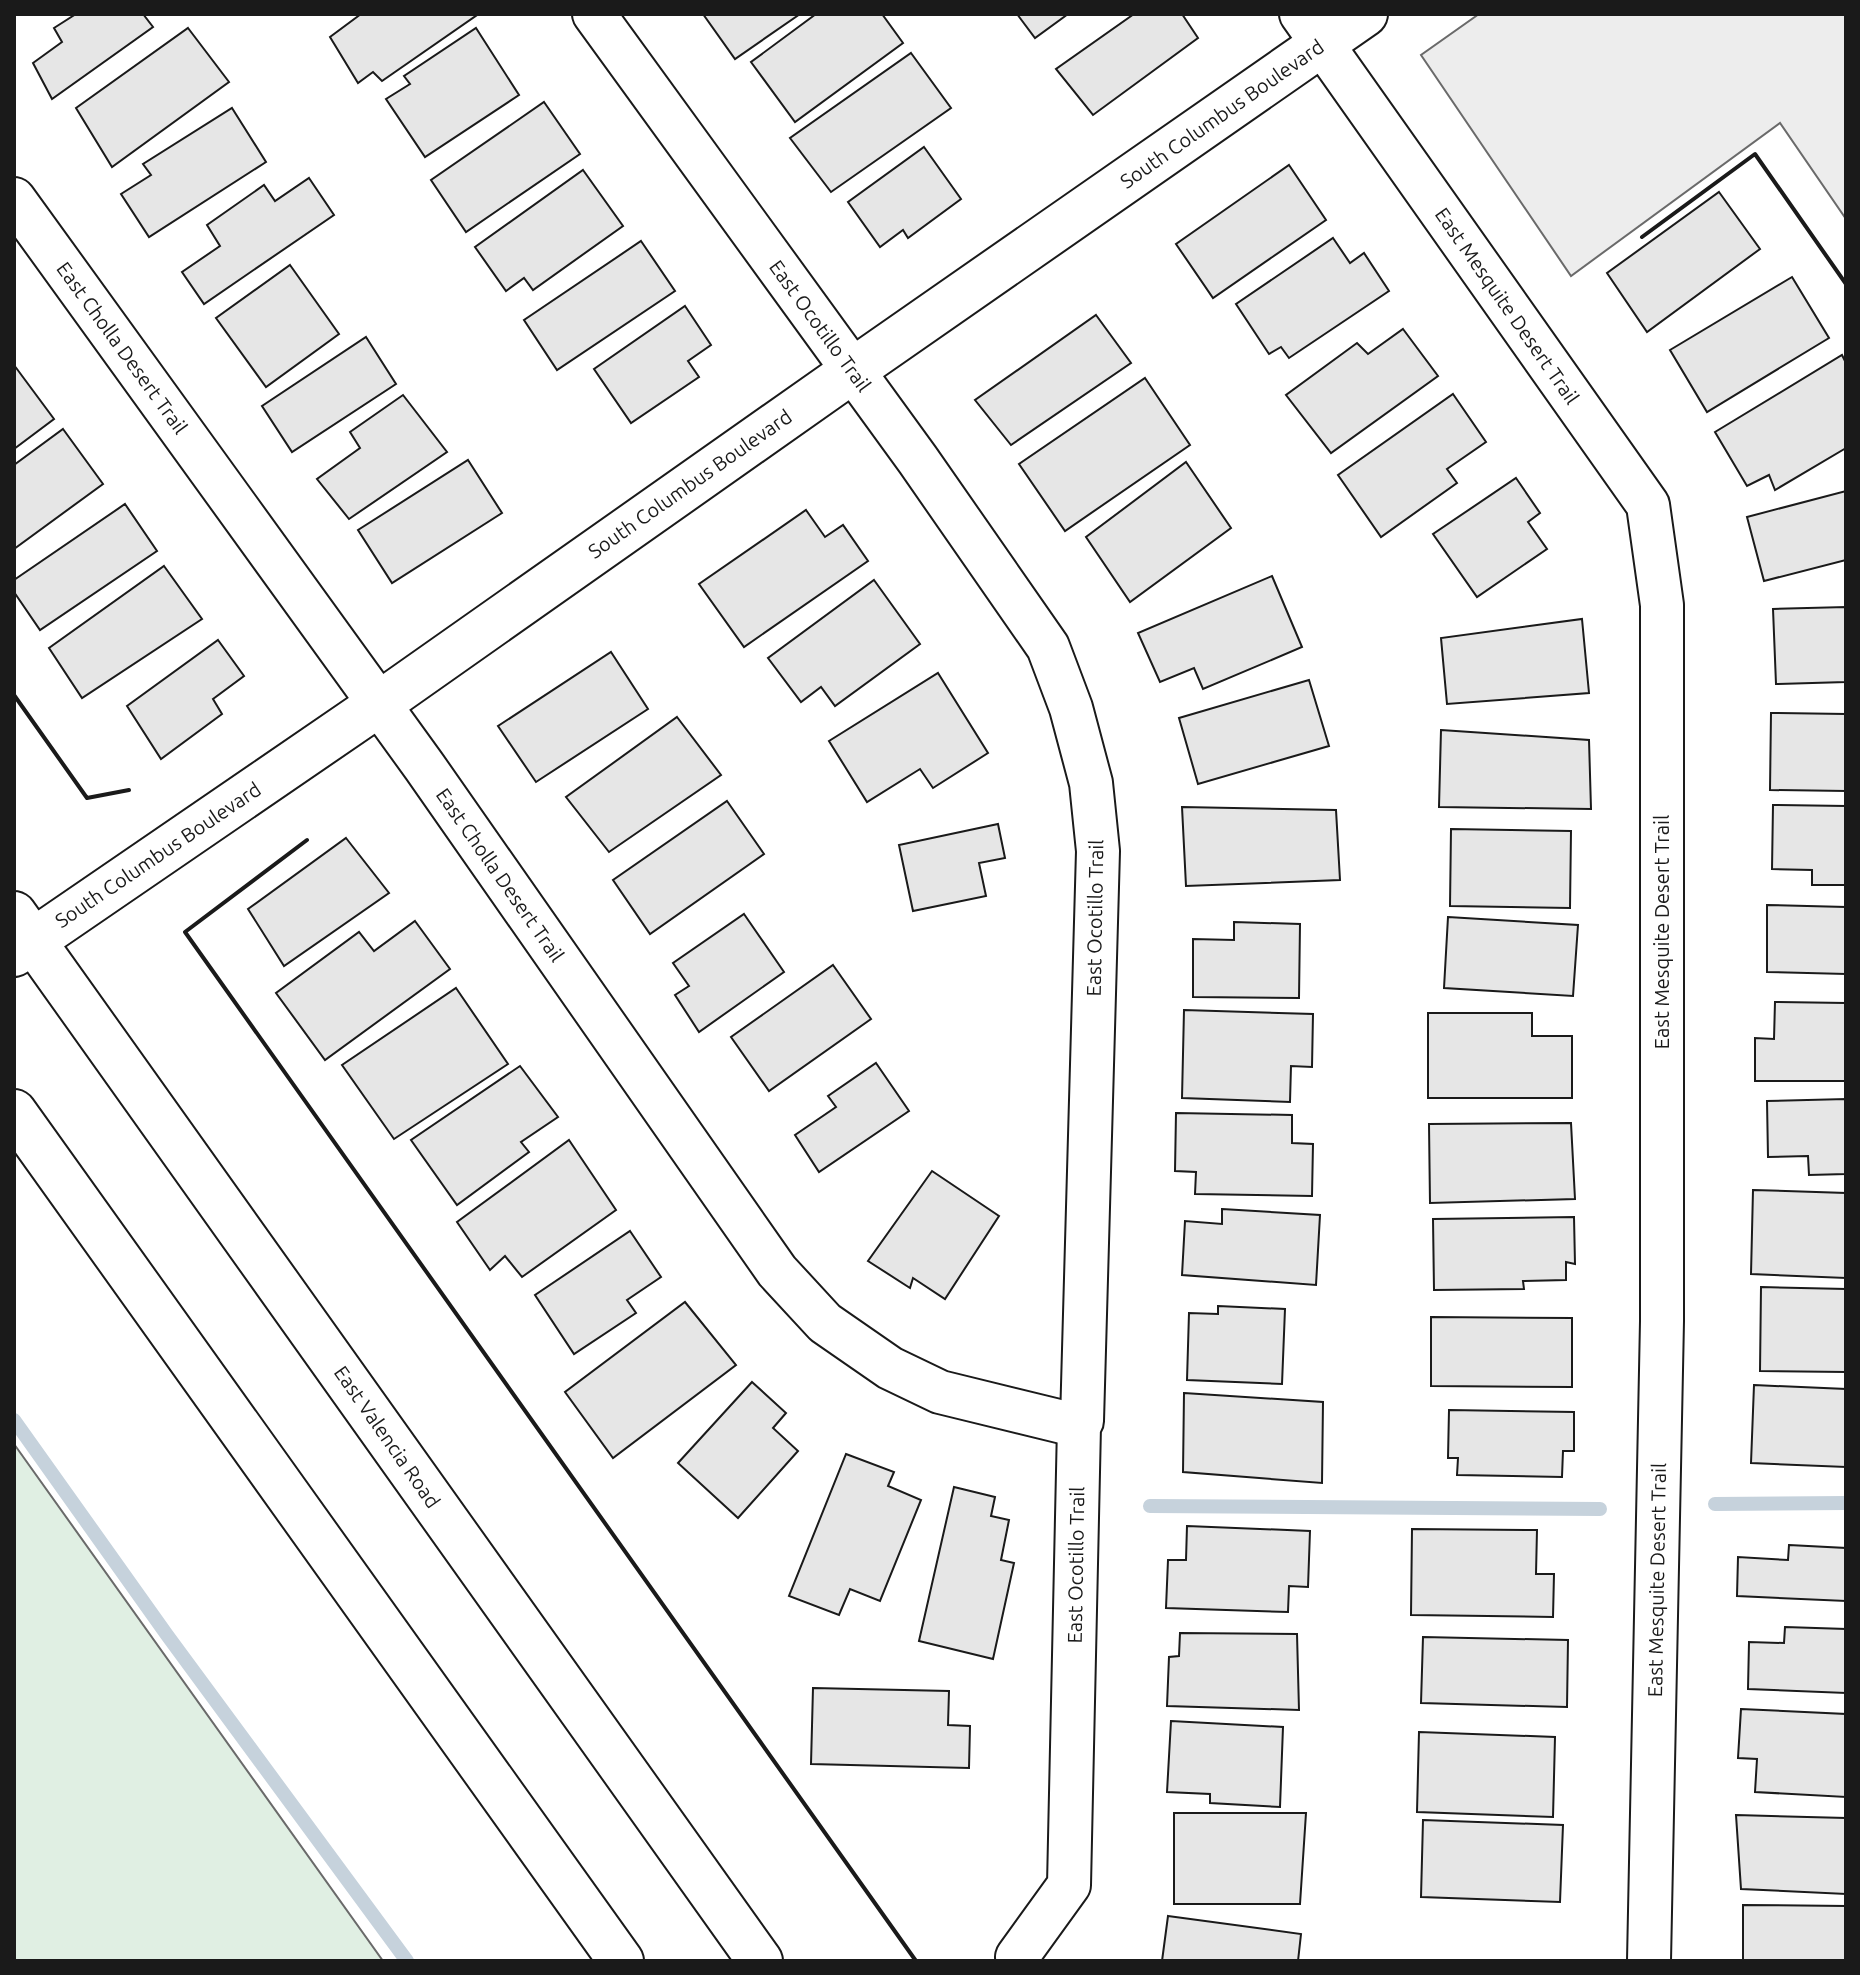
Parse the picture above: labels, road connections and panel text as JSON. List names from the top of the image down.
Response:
{
  "streets": {
    "main road": ["South Columbus Boulevard", "East Valencia Road"],
    "street": ["East Mesquite Desert Trail", "East Ocotillo Trail", "East Cholla Desert Trail"]
  },
  "crossings": [
    ["South Columbus Boulevard", "East Mesquite Desert Trail"],
    ["South Columbus Boulevard", "East Ocotillo Trail"],
    ["South Columbus Boulevard", "East Cholla Desert Trail"],
    ["South Columbus Boulevard", "East Valencia Road"],
    ["East Ocotillo Trail", "East Cholla Desert Trail"]
  ]
}
